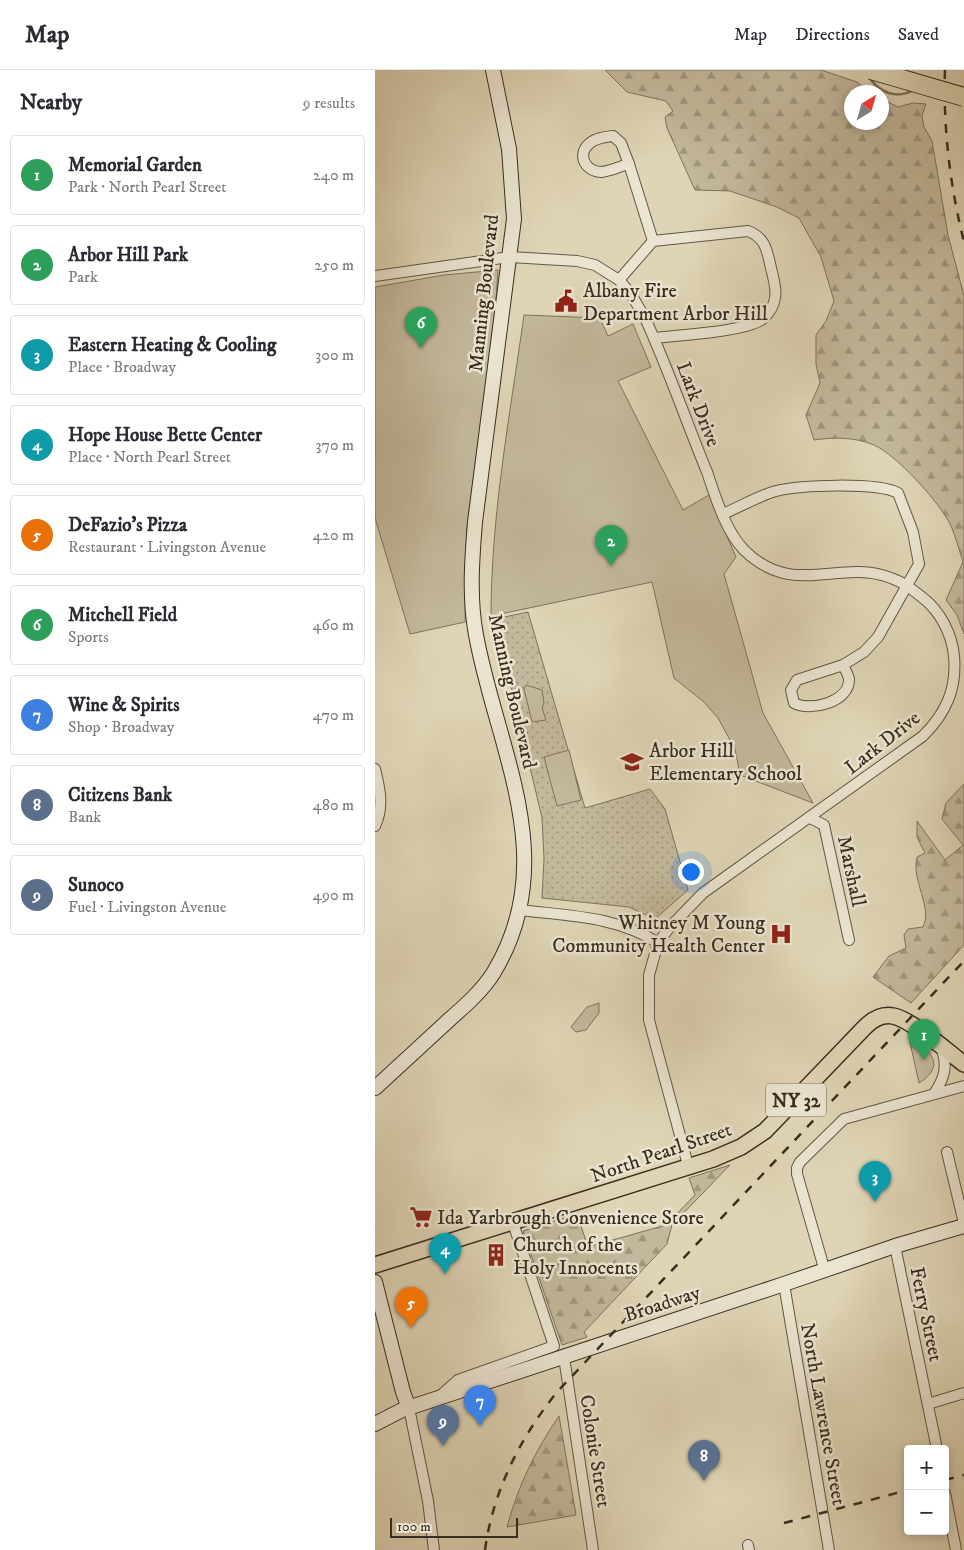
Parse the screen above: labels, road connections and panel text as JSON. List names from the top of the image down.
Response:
{
  "streets": {
    "main road": ["NY 32", "North Pearl Street"],
    "street": [
      "Manning Boulevard",
      "Lark Drive",
      "Marshall",
      "Broadway",
      "Ferry Street",
      "North Lawrence Street",
      "Colonie Street"
    ]
  },
  "crossings": [
    ["Manning Boulevard", "Lark Drive"],
    ["Lark Drive", "Marshall"],
    ["Lark Drive", "North Pearl Street"],
    ["Broadway", "Ferry Street"],
    ["Broadway", "North Lawrence Street"],
    ["Broadway", "Colonie Street"]
  ],
  "places": {
    "public building": ["Albany Fire Department Arbor Hill"],
    "school or university": ["Arbor Hill Elementary School"],
    "hospital": ["Whitney M Young Community Health Center"],
    "supermarket": ["Ida Yarbrough Convenience Store"],
    "building": ["Church of the Holy Innocents"]
  },
  "scale_bar": "100 m",
  "north": "top right",
  "page": {
    "header": "Map",
    "nav": ["Map", "Directions", "Saved"],
    "heading": ["Nearby", "9 results"],
    "list": [
      {
        "mark": "1",
        "name": "Memorial Garden",
        "note": "Park · North Pearl Street",
        "value": "240 m"
      },
      {
        "mark": "2",
        "name": "Arbor Hill Park",
        "note": "Park",
        "value": "250 m"
      },
      {
        "mark": "3",
        "name": "Eastern Heating & Cooling",
        "note": "Place · Broadway",
        "value": "300 m"
      },
      {
        "mark": "4",
        "name": "Hope House Bette Center",
        "note": "Place · North Pearl Street",
        "value": "370 m"
      },
      {
        "mark": "5",
        "name": "DeFazio's Pizza",
        "note": "Restaurant · Livingston Avenue",
        "value": "420 m"
      },
      {
        "mark": "6",
        "name": "Mitchell Field",
        "note": "Sports",
        "value": "460 m"
      },
      {
        "mark": "7",
        "name": "Wine & Spirits",
        "note": "Shop · Broadway",
        "value": "470 m"
      },
      {
        "mark": "8",
        "name": "Citizens Bank",
        "note": "Bank",
        "value": "480 m"
      },
      {
        "mark": "9",
        "name": "Sunoco",
        "note": "Fuel · Livingston Avenue",
        "value": "490 m"
      }
    ],
    "pins": [
      "6",
      "2",
      "1",
      "3",
      "4",
      "5",
      "7",
      "9",
      "8"
    ],
    "map_buttons": ["+", "−"],
    "scale": "100 m"
  }
}
